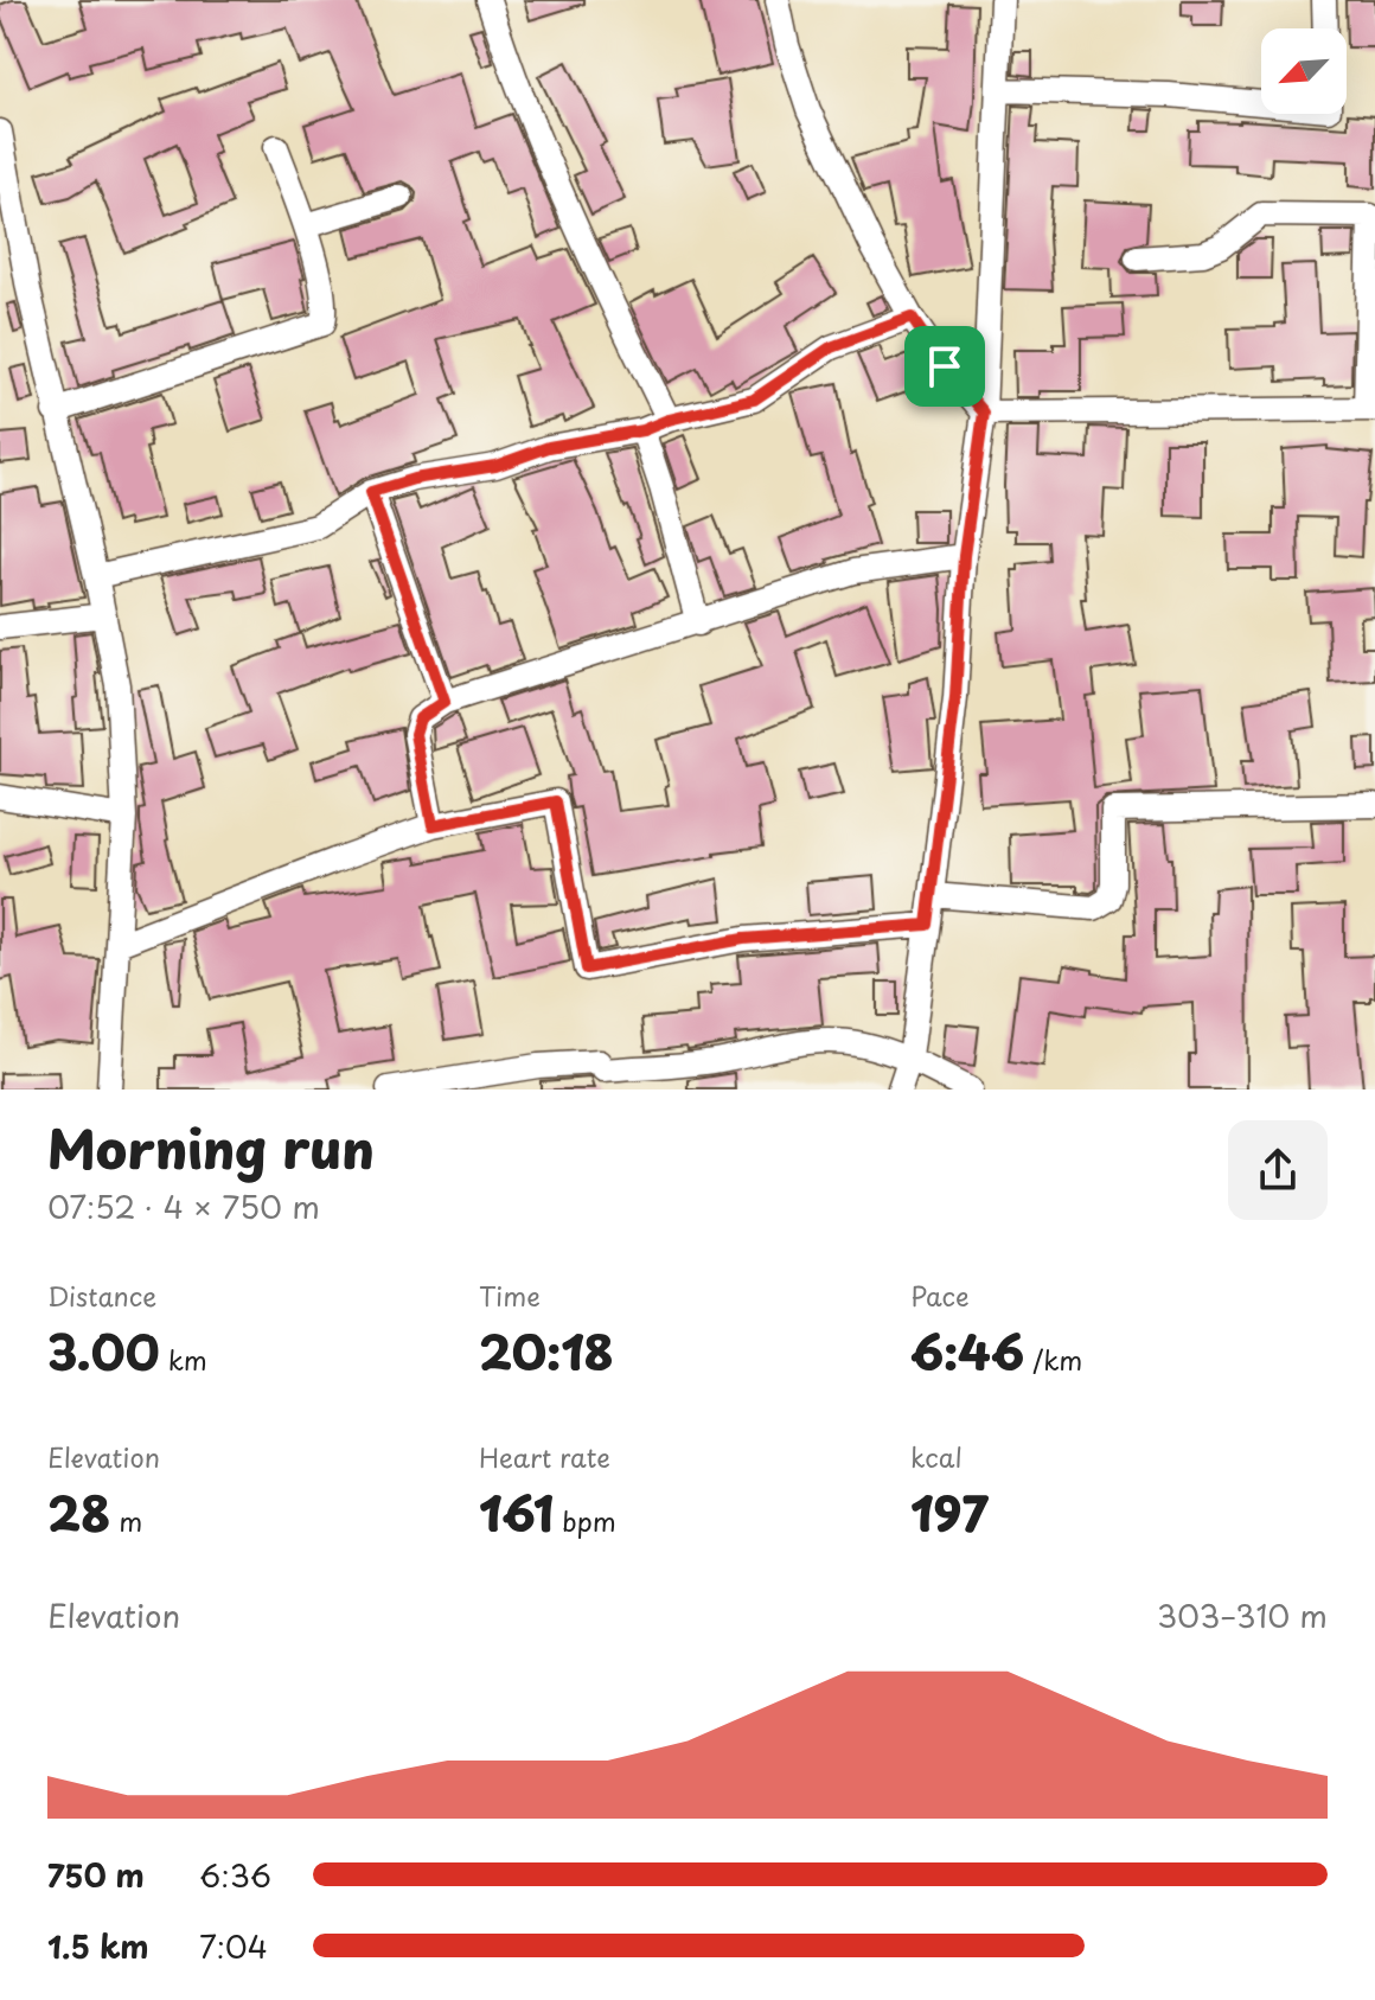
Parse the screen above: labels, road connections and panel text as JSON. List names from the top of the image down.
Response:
{
  "north": "bottom left",
  "page": {
    "heading": ["Morning run", "07:52 · 4 × 750 m"],
    "stats": [
      ["Distance", "3.00 km"],
      ["Time", "20:18"],
      ["Pace", "6:46 /km"],
      ["Elevation", "28 m"],
      ["Heart rate", "161 bpm"],
      ["kcal", "197"]
    ],
    "chart": ["Elevation", "303–310 m"],
    "list": [
      {
        "name": "750 m",
        "note": "6:36"
      },
      {
        "name": "1.5 km",
        "note": "7:04"
      }
    ]
  }
}
